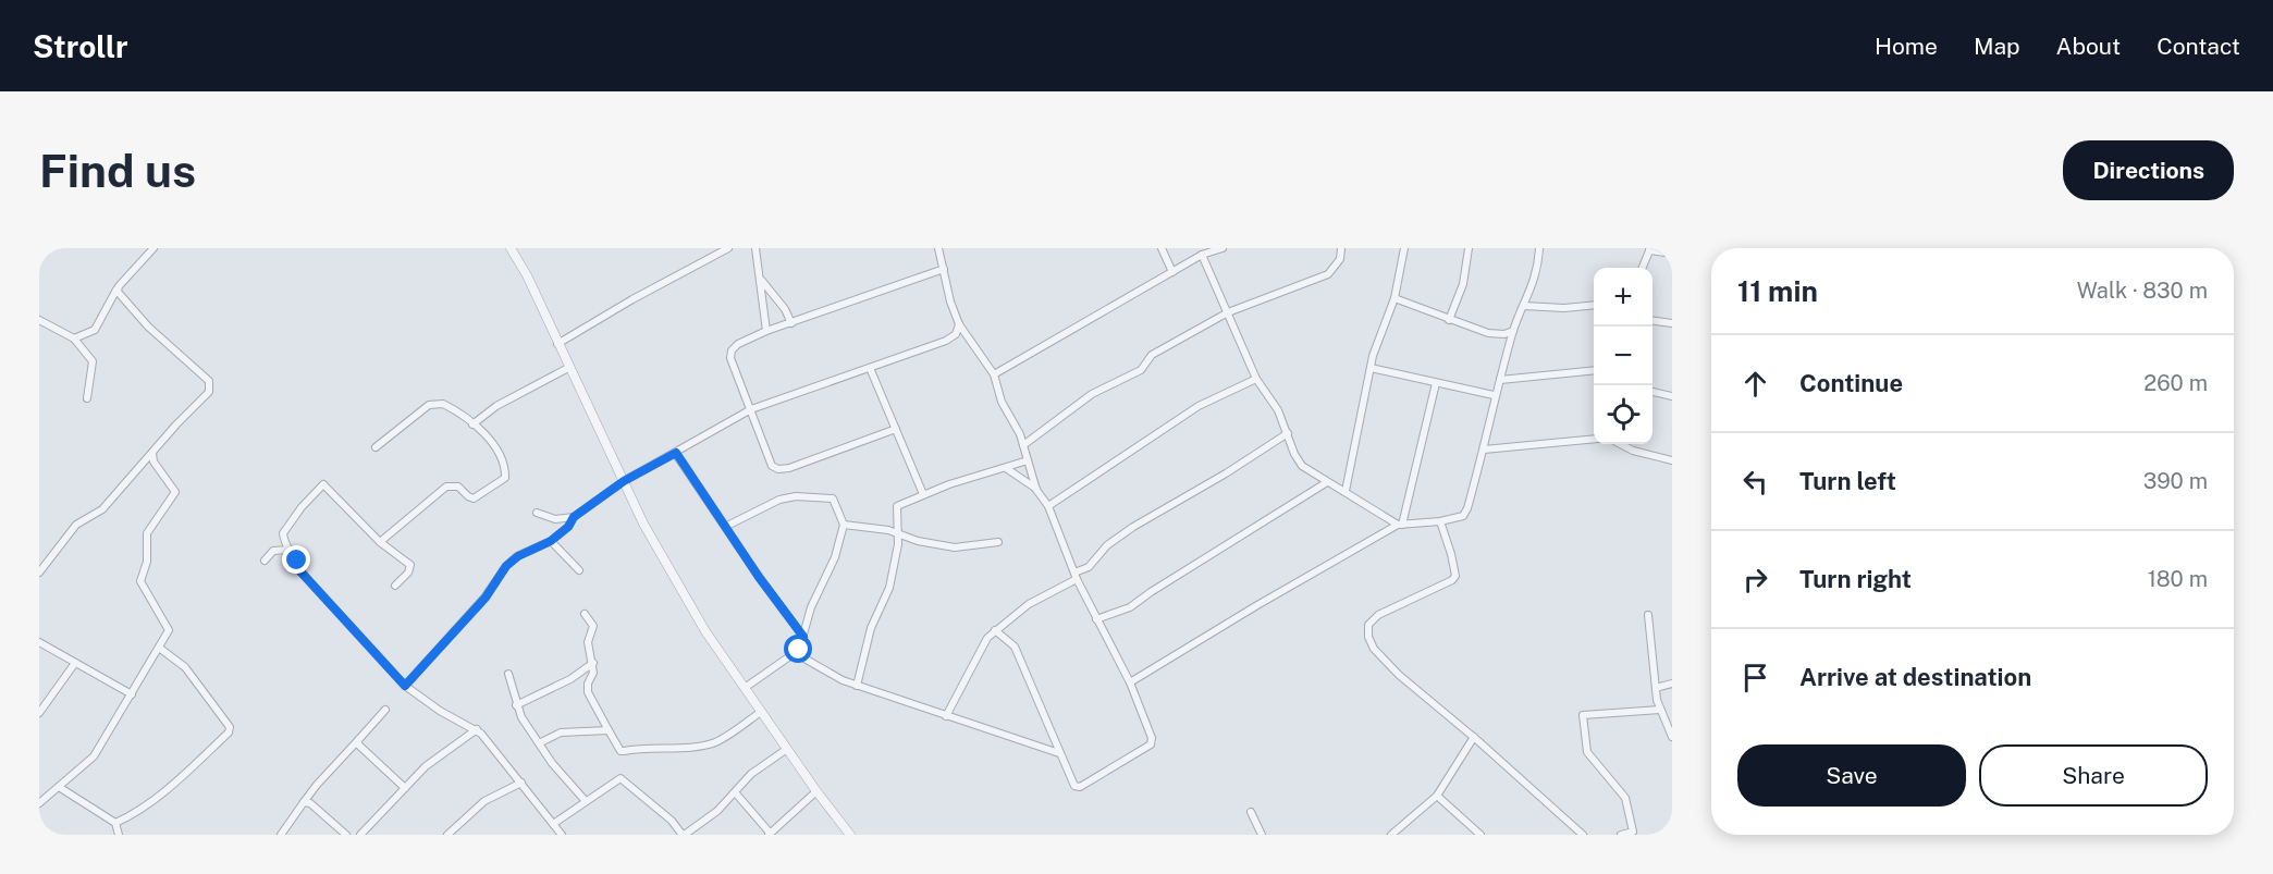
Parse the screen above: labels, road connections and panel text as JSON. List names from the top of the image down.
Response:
{
  "page": {
    "header": "Strollr",
    "nav": [
      "Home",
      "Map",
      "About",
      "Contact"
    ],
    "buttons": [
      "Directions",
      ["Save", "Share"]
    ],
    "title": "Find us",
    "heading": ["11 min", "Walk · 830 m"],
    "map_buttons": ["+", "−"],
    "list": [
      ["Continue", "260 m"],
      ["Turn left", "390 m"],
      ["Turn right", "180 m"],
      "Arrive at destination"
    ]
  }
}
